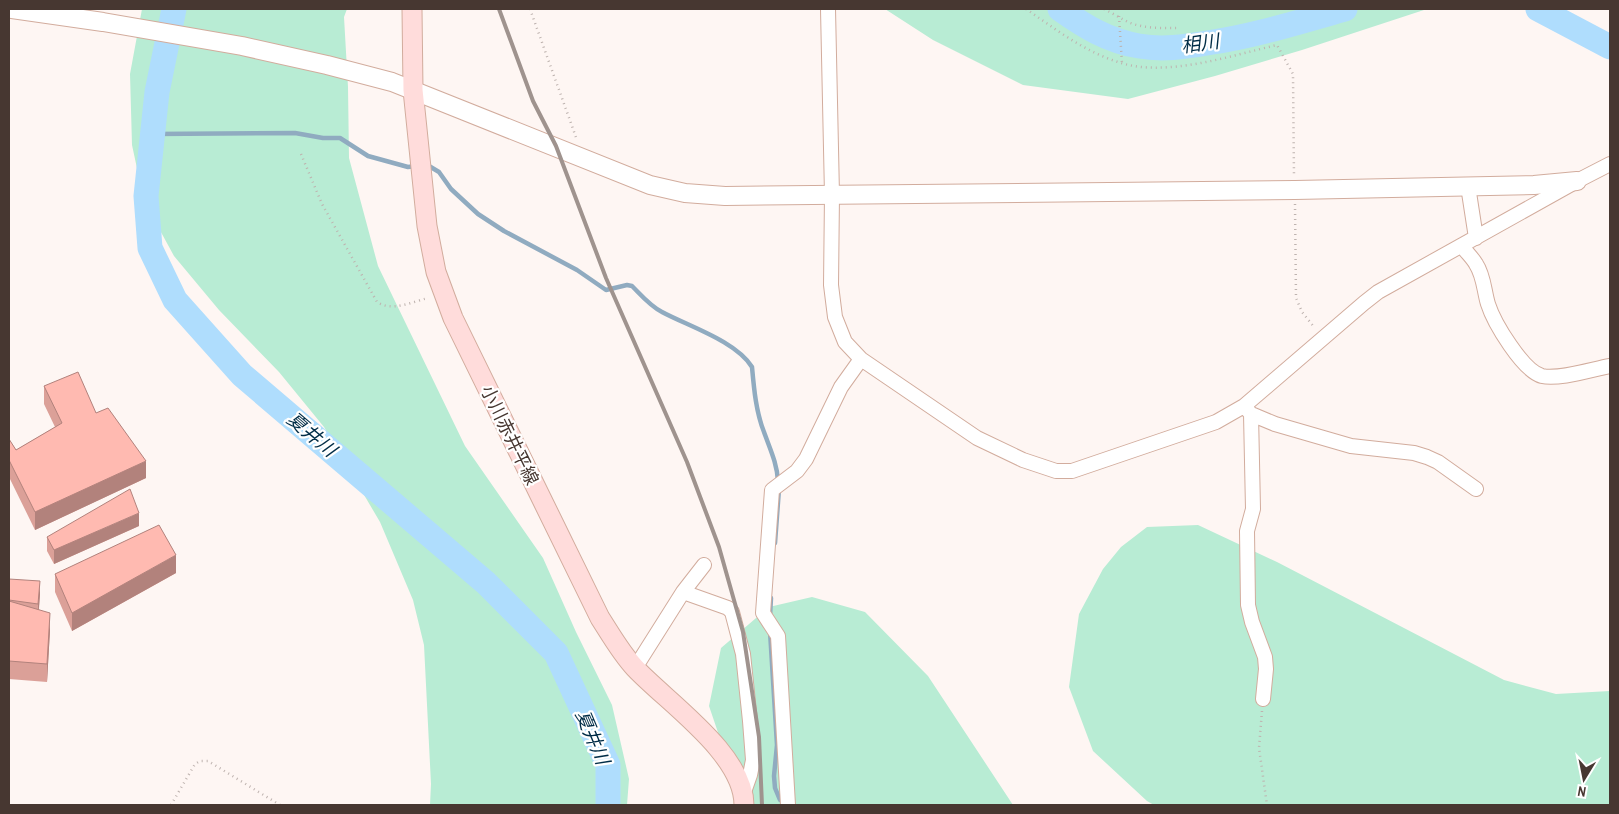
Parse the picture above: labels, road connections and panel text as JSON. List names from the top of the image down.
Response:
{
  "streets": {
    "main road": ["小川赤井平線"]
  },
  "water": ["相川", "夏井川"],
  "north": "bottom"
}
